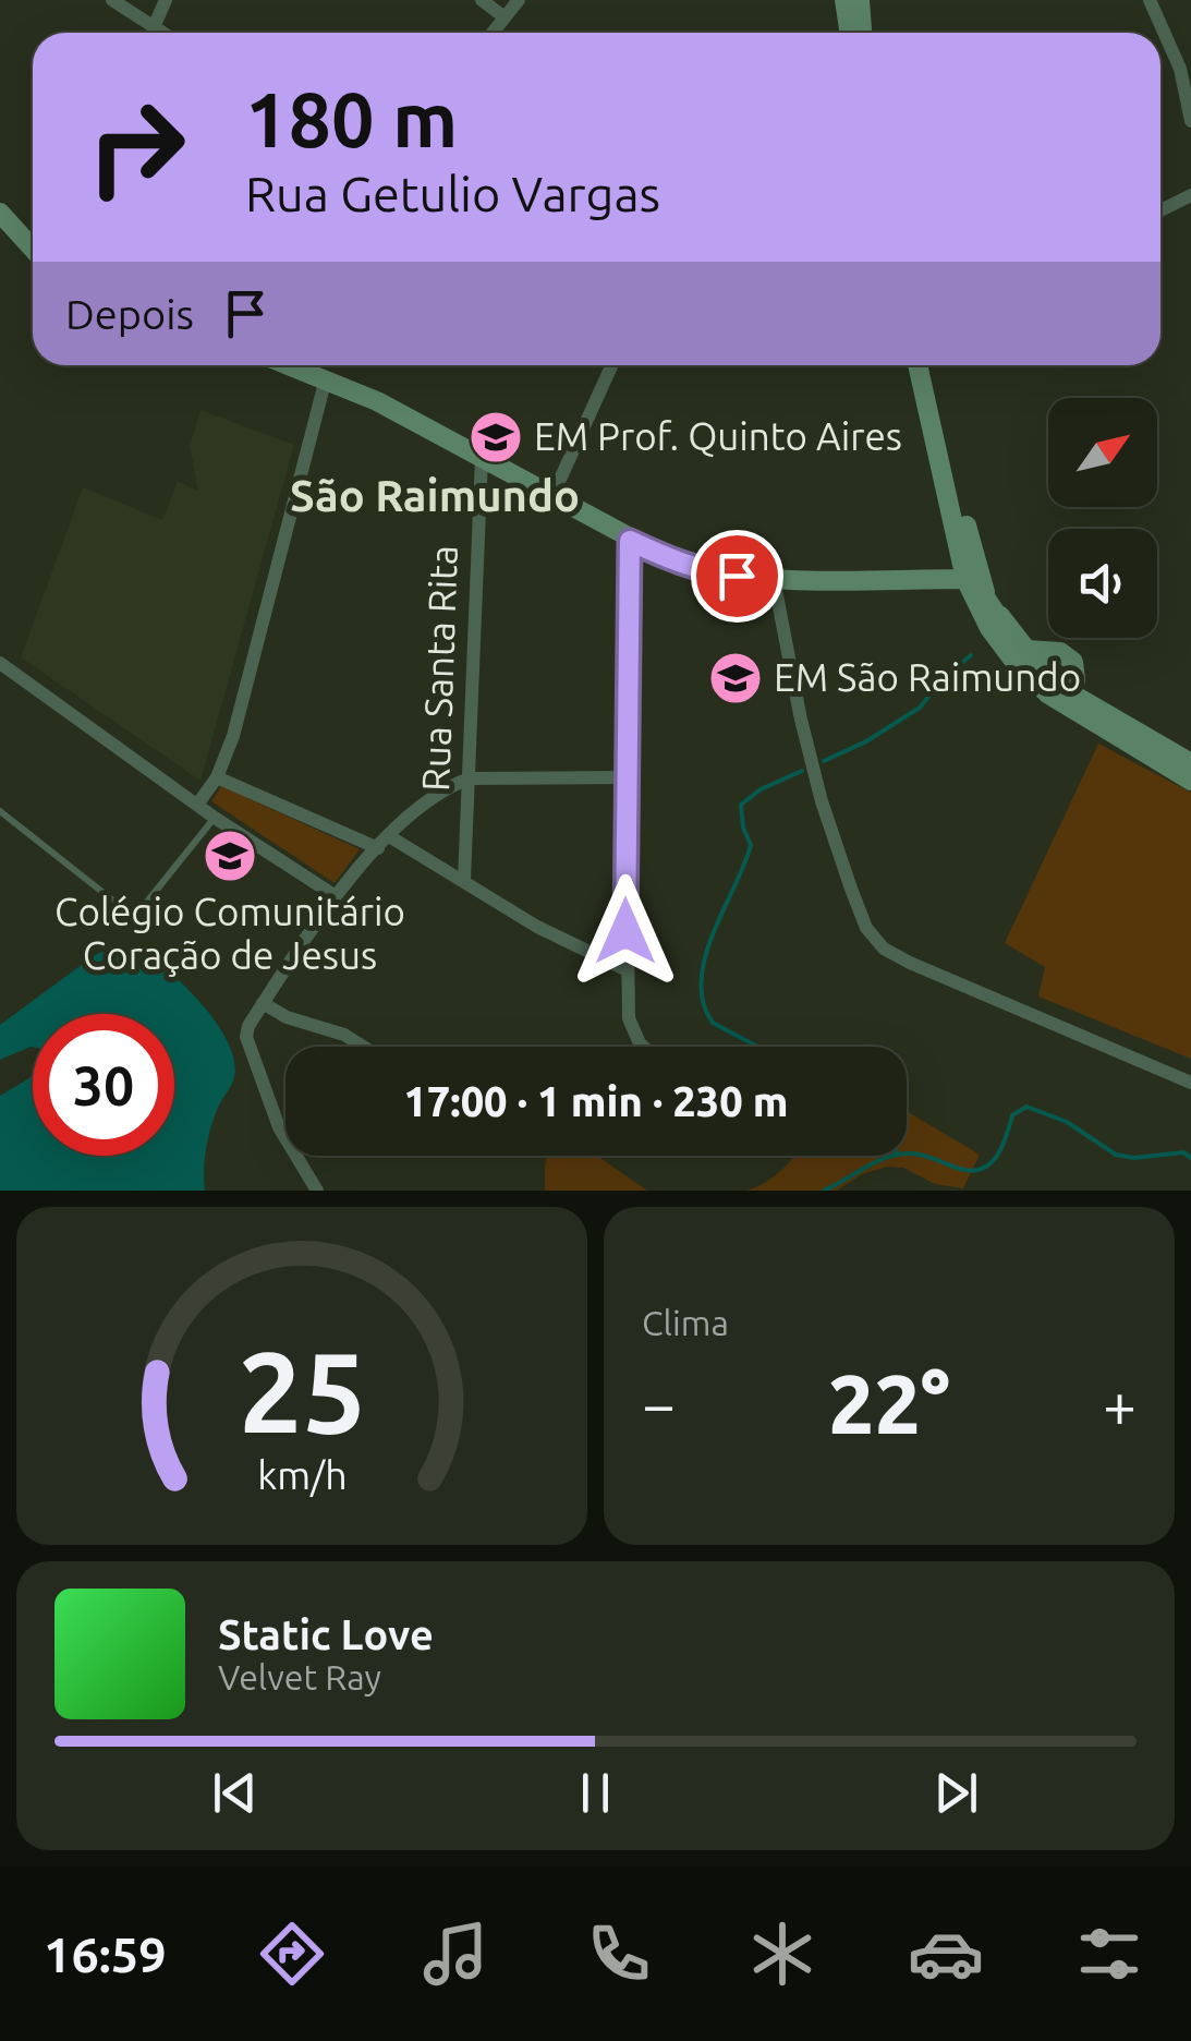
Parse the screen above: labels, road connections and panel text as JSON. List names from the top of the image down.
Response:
{
  "streets": {
    "street": ["Rua Santa Rita"]
  },
  "districts": ["São Raimundo"],
  "places": {
    "school or university": ["EM Prof. Quinto Aires", "EM São Raimundo", "Colégio Comunitário Coração de Jesus"]
  },
  "north": "top right",
  "page": {
    "turn": ["180 m", "Rua Getulio Vargas"],
    "then": "Depois",
    "limit": "30",
    "trip": "17:00 · 1 min · 230 m",
    "tile": "Clima",
    "heat": ["−", "22°", "+"],
    "song": ["Static Love", "Velvet Ray"],
    "tabs": "16:59",
    "gauge": ["25", "km/h"]
  }
}
